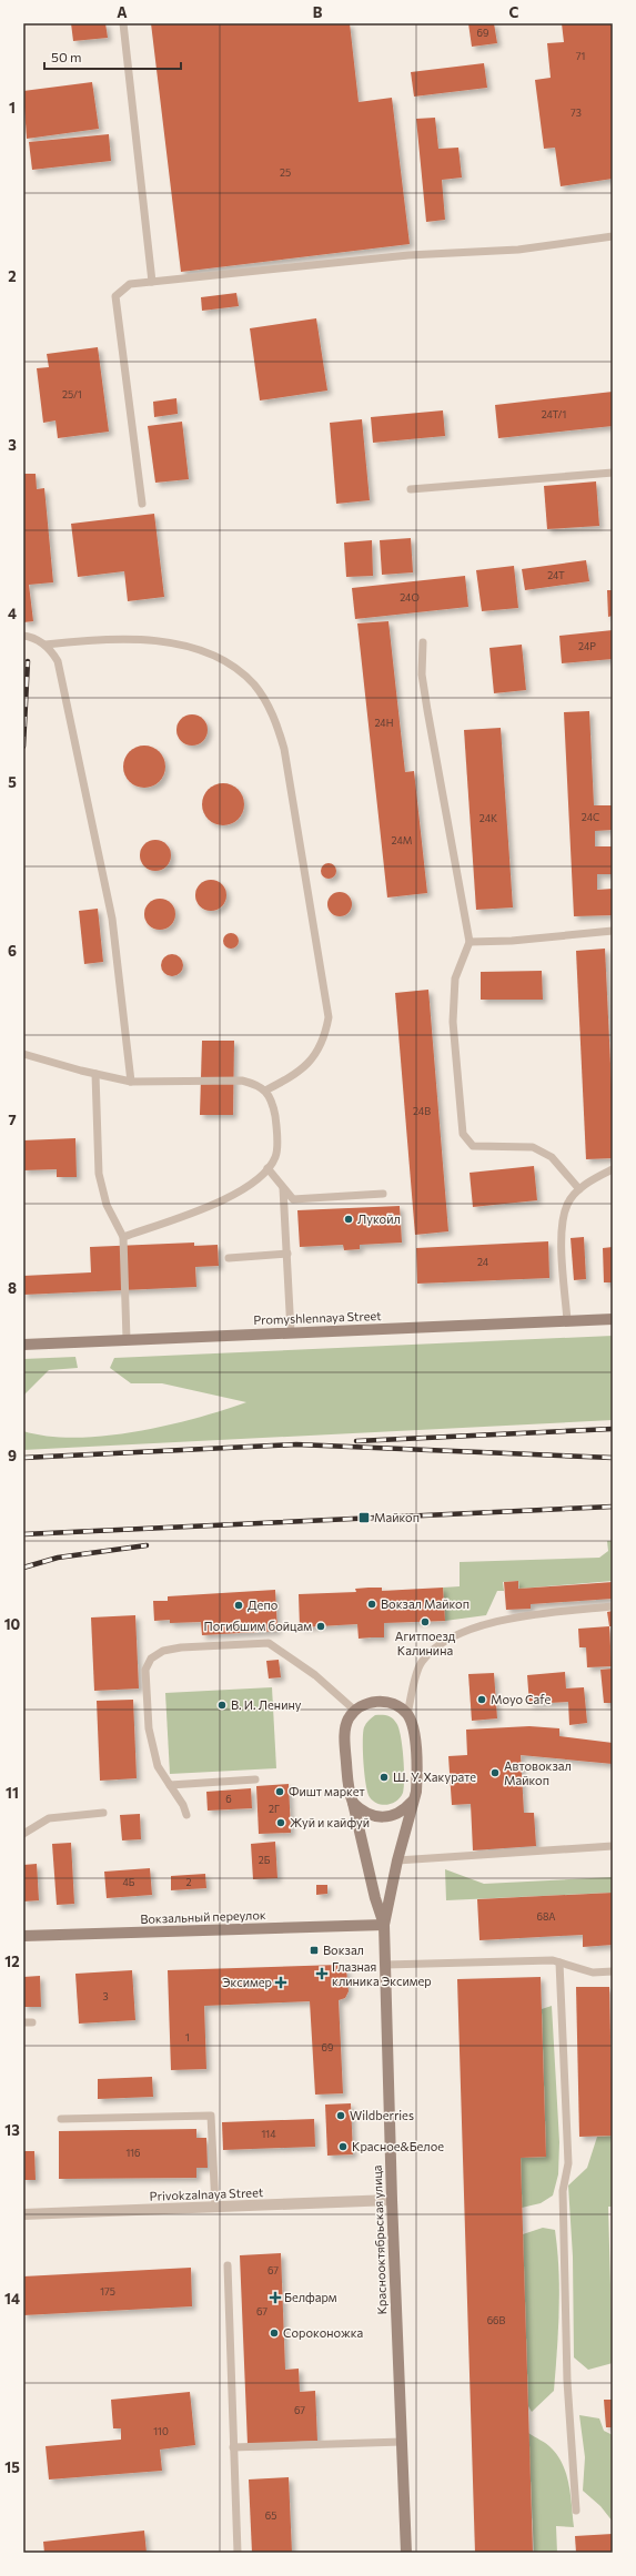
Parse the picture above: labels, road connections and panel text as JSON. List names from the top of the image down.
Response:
{
  "streets": {
    "street": [
      "Promyshlennaya Street",
      "Вокзальный переулок",
      "Privokzalnaya Street",
      "Краснооктябрьская улица"
    ]
  },
  "crossings": [
    ["Вокзальный переулок", "Краснооктябрьская улица"],
    ["Privokzalnaya Street", "Краснооктябрьская улица"]
  ],
  "places": {
    "other": [
      "Лукойл",
      "Вокзал Майкоп",
      "Депо",
      "Агитпоезд Калинина",
      "Погибшим бойцам",
      "Moyo Cafe",
      "В. И. Ленину",
      "Автовокзал Майкоп",
      "Ш. У. Хакурате",
      "Фишт маркет",
      "Жуй и кайфуй",
      "Wildberries",
      "Красное&Белое",
      "Сороконожка"
    ],
    "transit": ["Майкоп", "Вокзал"],
    "health": ["Глазная клиника Эксимер", "Эксимер", "Белфарм"]
  },
  "house_numbers": [
    "69",
    "71",
    "73",
    "25",
    "25/1",
    "24Т/1",
    "24Т",
    "24О",
    "24Р",
    "24Н",
    "24С",
    "24К",
    "24М",
    "24В",
    "24",
    "6",
    "2Г",
    "2Б",
    "4Б",
    "2",
    "68А",
    "3",
    "1",
    "69",
    "114",
    "116",
    "67",
    "175",
    "67",
    "66В",
    "67",
    "110",
    "65"
  ],
  "scale_bar": "50 m",
  "grid": {
    "columns": ["A", "B", "C"],
    "rows": [
      "1",
      "2",
      "3",
      "4",
      "5",
      "6",
      "7",
      "8",
      "9",
      "10",
      "11",
      "12",
      "13",
      "14",
      "15"
    ]
  }
}
